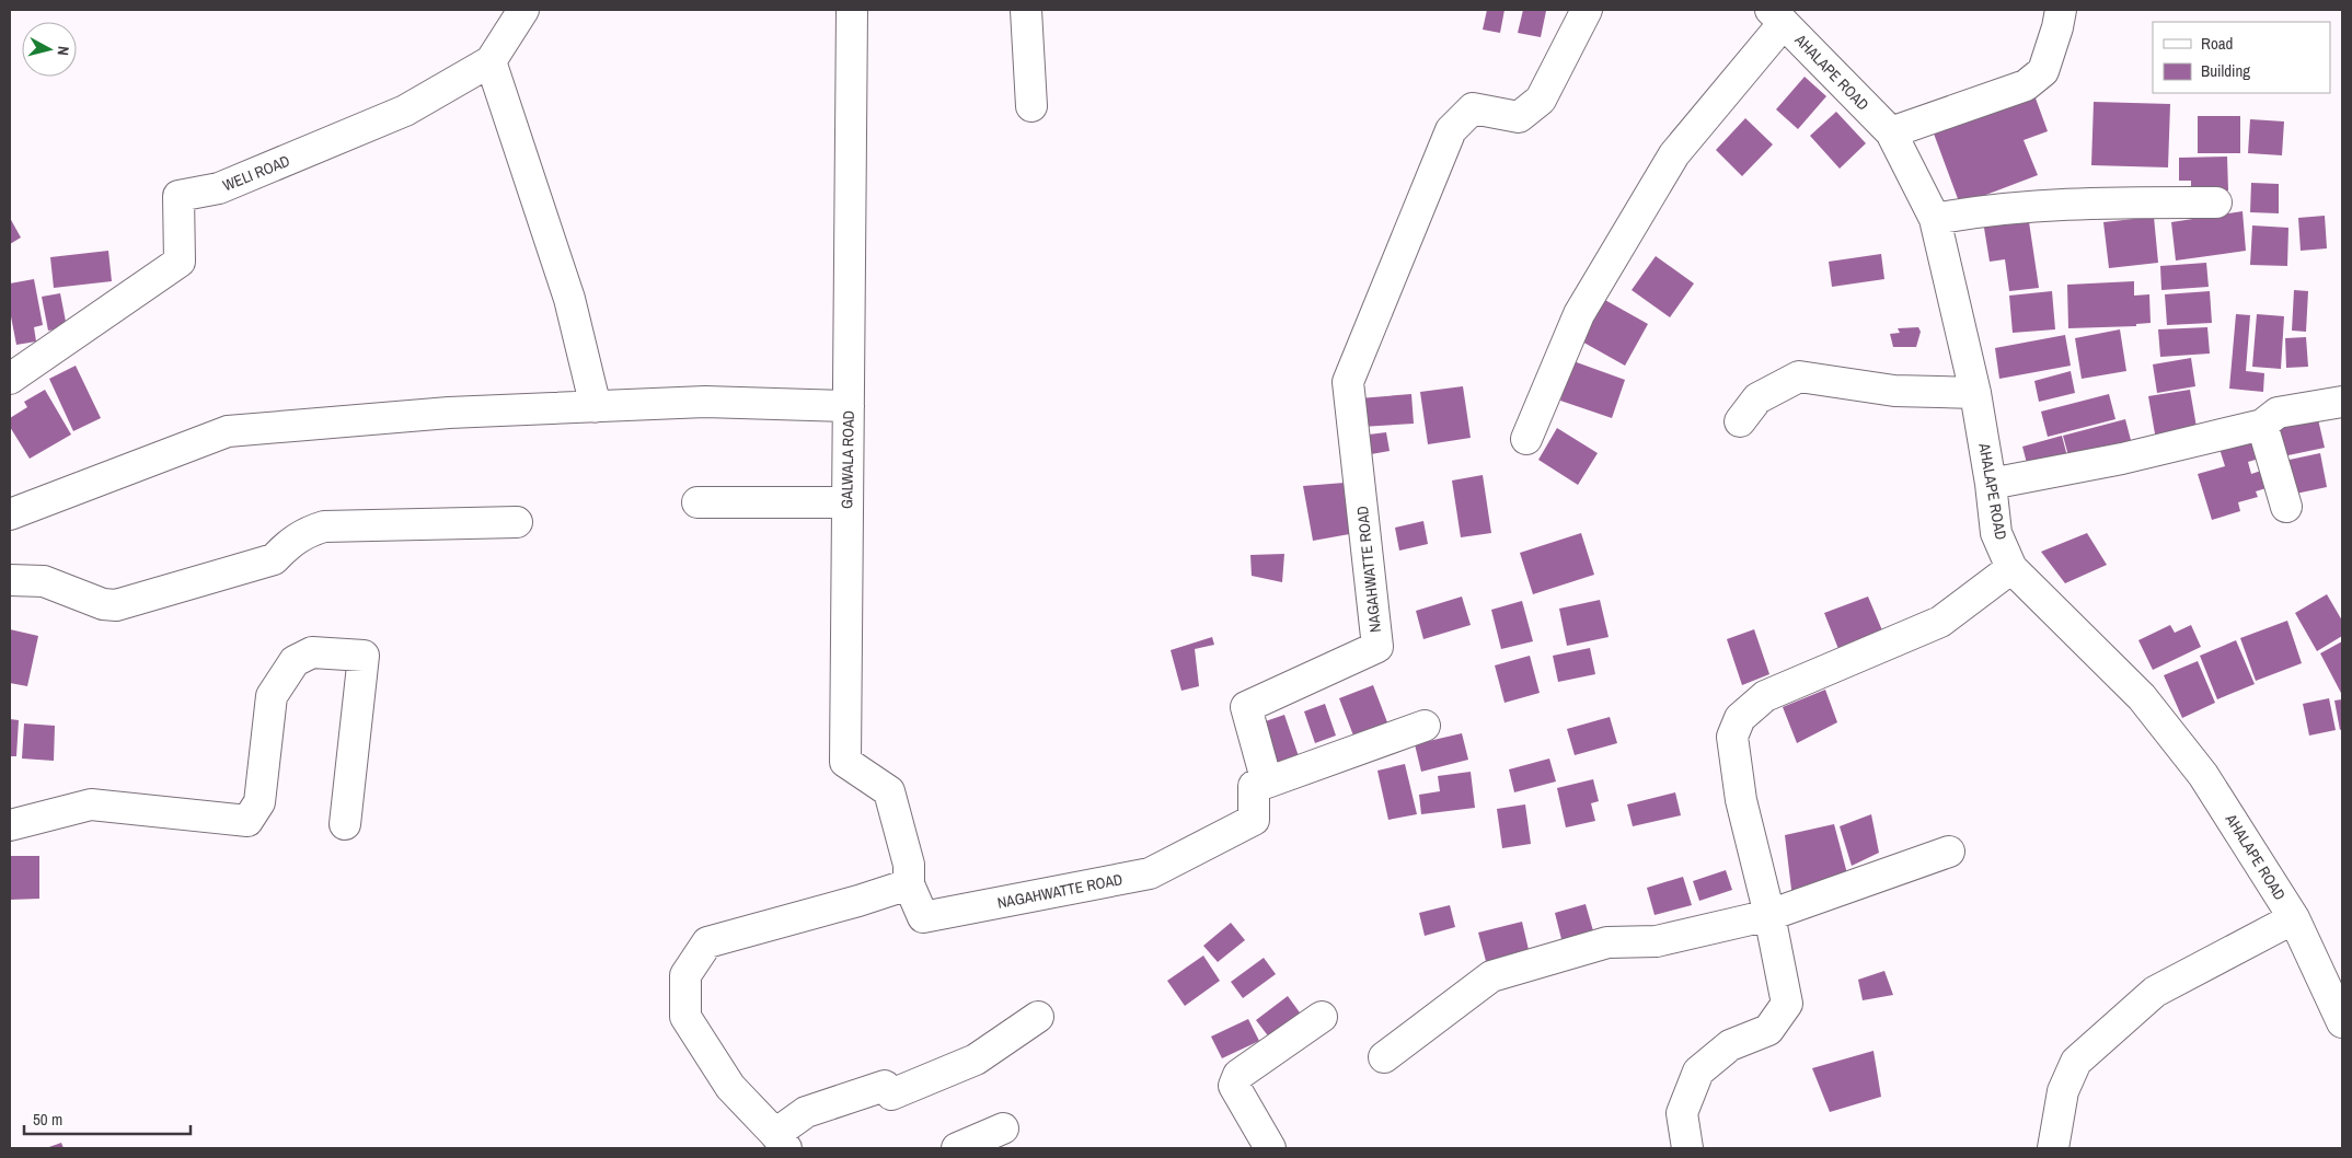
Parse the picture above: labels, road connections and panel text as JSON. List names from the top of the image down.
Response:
{
  "streets": {
    "street": [
      "AHALAPE ROAD",
      "WELI ROAD",
      "GALWALA ROAD",
      "NAGAHWATTE ROAD"
    ]
  },
  "crossings": [
    ["GALWALA ROAD", "NAGAHWATTE ROAD"]
  ],
  "legend": ["Road", "Building"],
  "scale_bar": "50 m",
  "north": "right"
}
